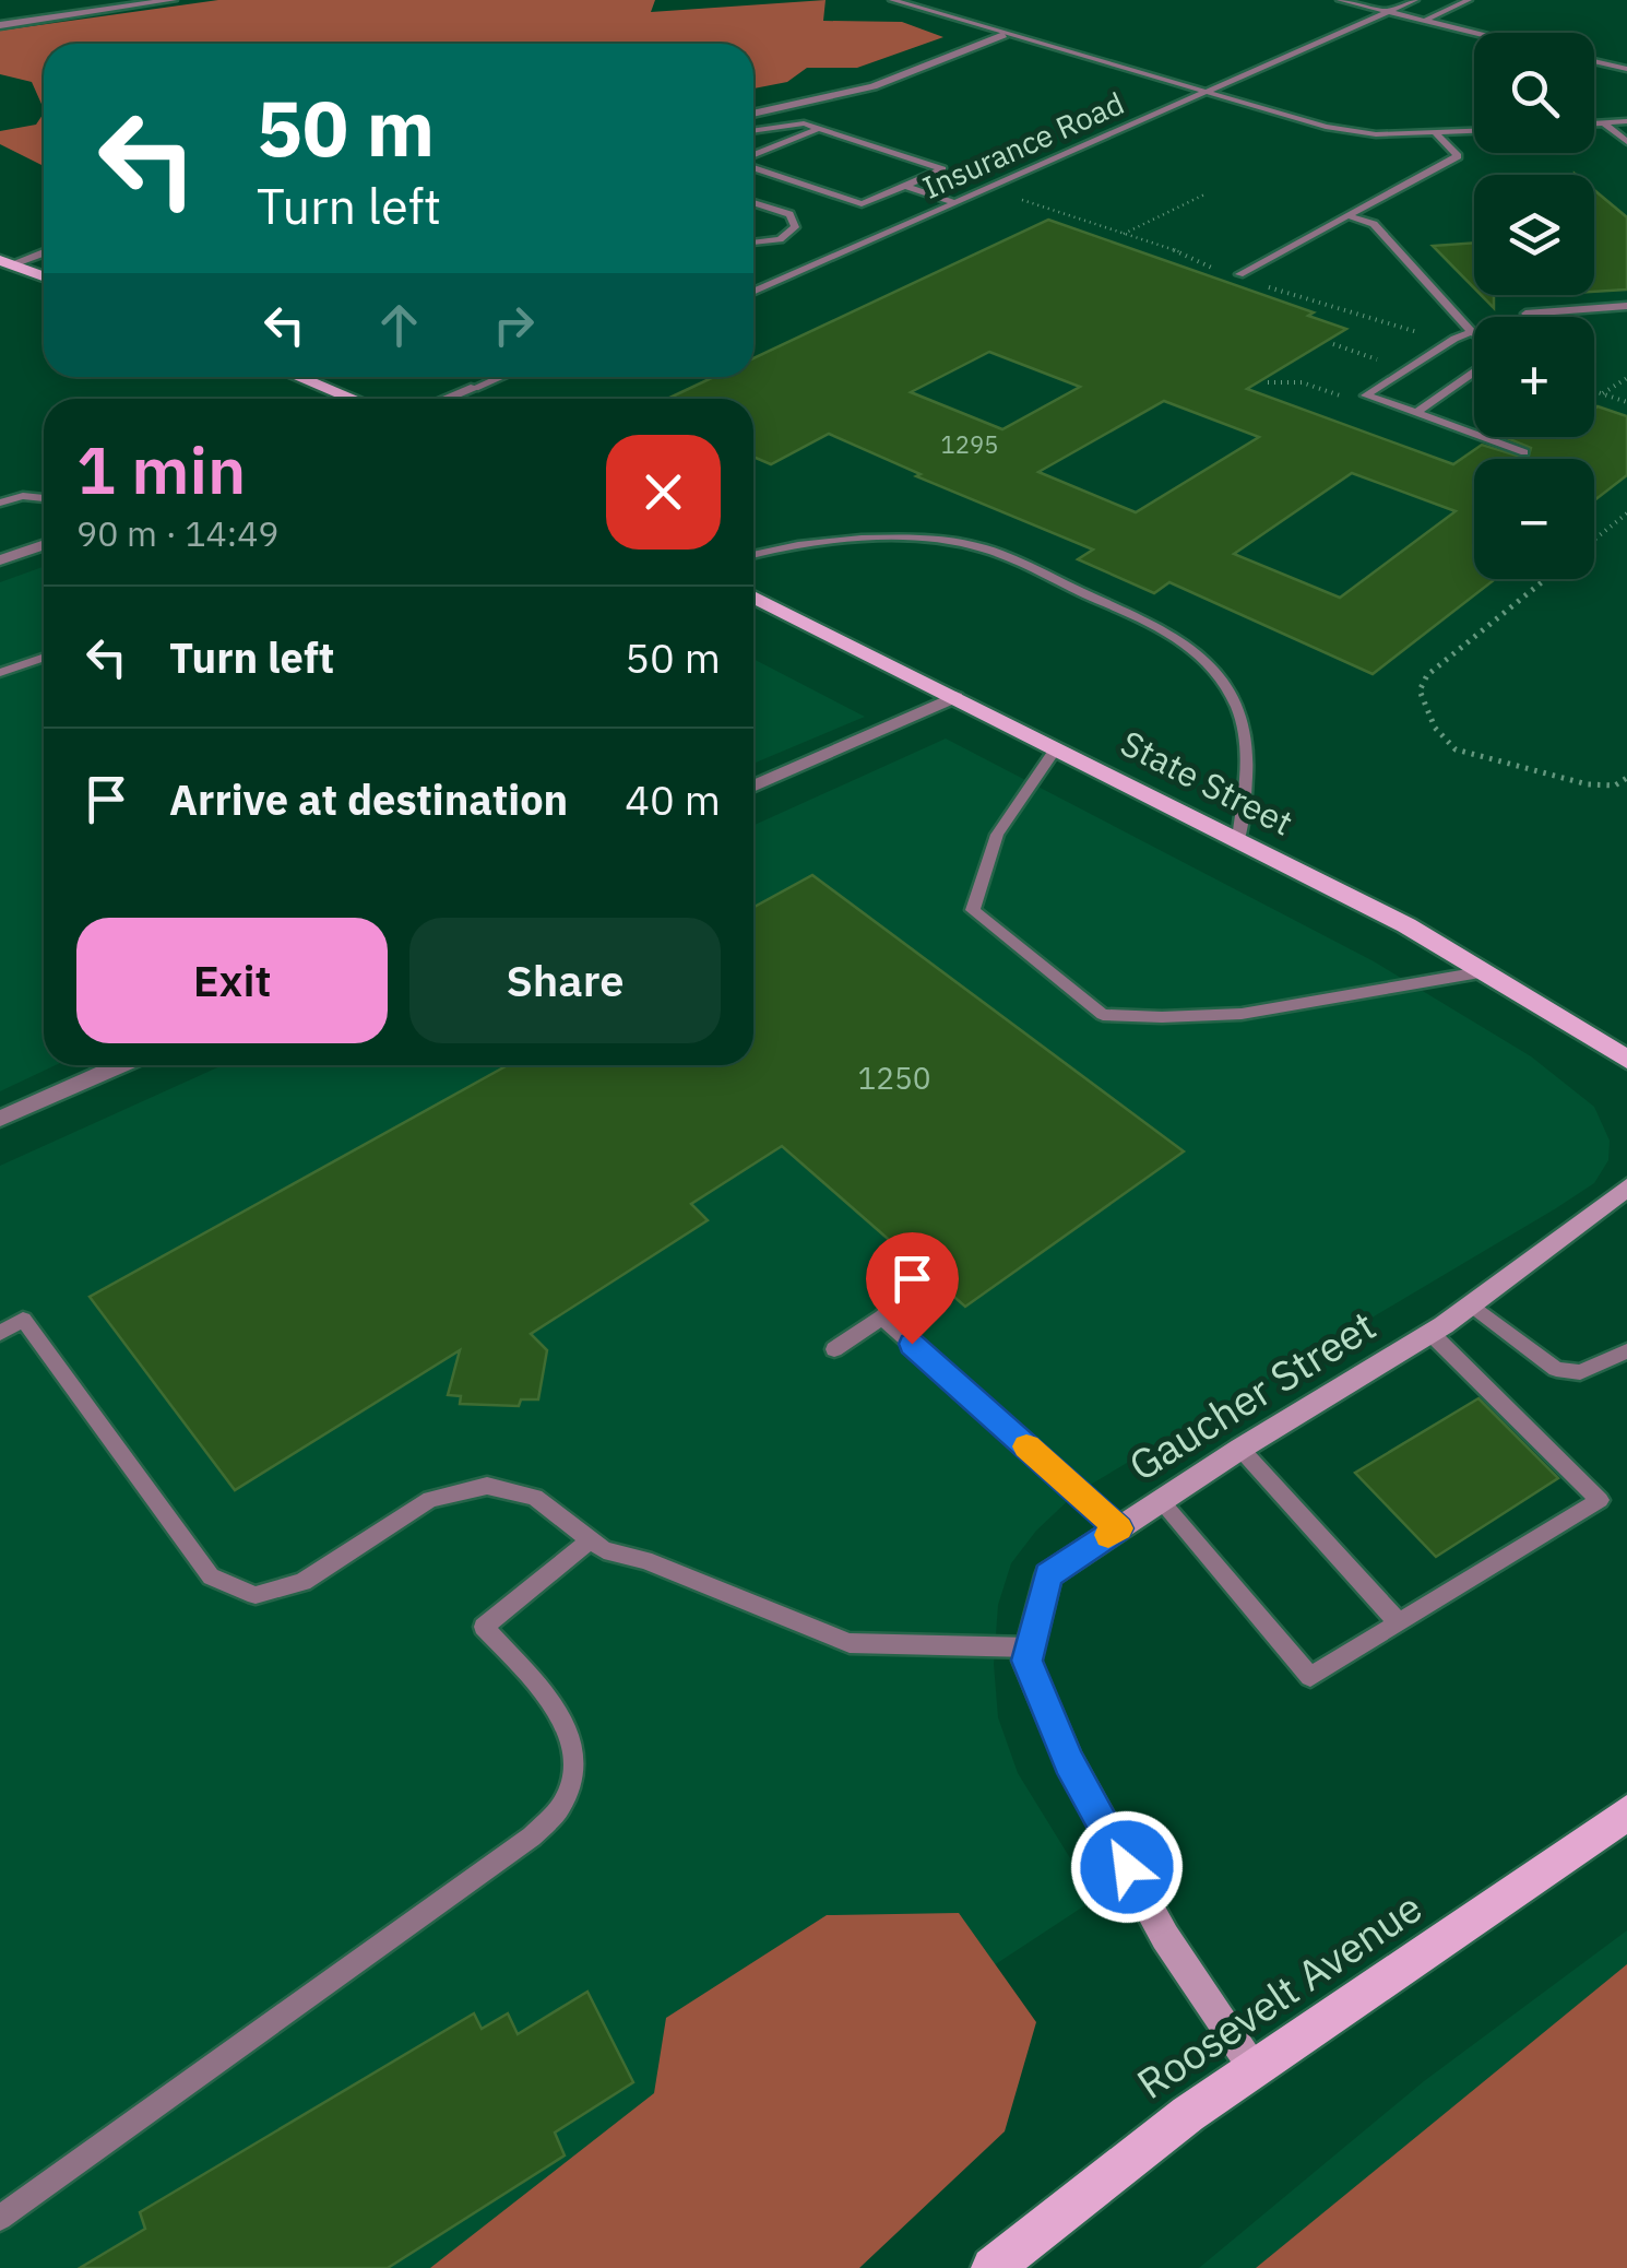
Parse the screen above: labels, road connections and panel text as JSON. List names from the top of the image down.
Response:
{
  "streets": {
    "main road": ["State Street", "Gaucher Street", "Roosevelt Avenue"],
    "lane": ["Insurance Road"]
  },
  "crossings": [
    ["Gaucher Street", "Roosevelt Avenue"]
  ],
  "house_numbers": ["1295", "1250"],
  "page": {
    "map_buttons": ["+", "−"],
    "turn": ["50 m", "Turn left"],
    "heading": ["1 min", "90 m · 14:49"],
    "list": [
      {
        "name": "Turn left",
        "value": "50 m"
      },
      {
        "name": "Arrive at destination",
        "value": "40 m"
      }
    ],
    "buttons": ["Exit", "Share"]
  }
}
